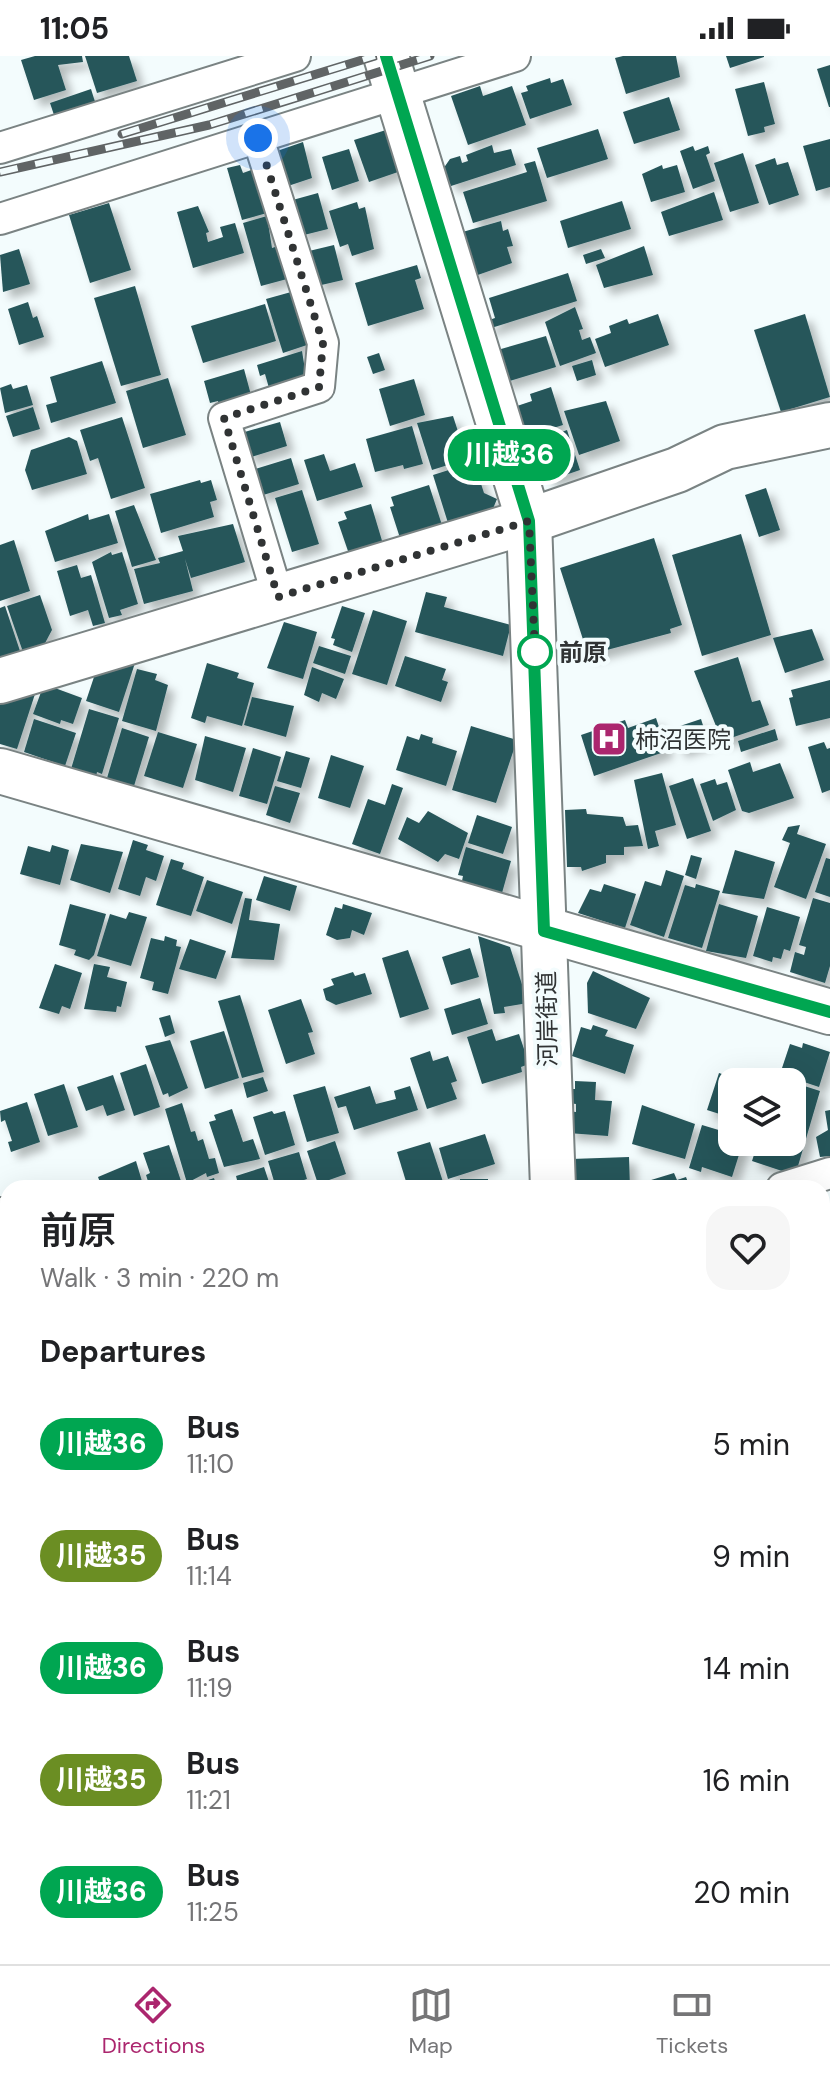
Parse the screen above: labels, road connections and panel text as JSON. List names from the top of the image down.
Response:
{
  "streets": {
    "street": ["河岸街道"]
  },
  "places": {
    "other": ["前原"],
    "hospital": ["柿沼医院"]
  },
  "lines": ["bus line 川越36"],
  "page": {
    "status": "11:05",
    "on_map": "川越36",
    "heading": [
      ["前原", "Walk · 3 min · 220 m"],
      "Departures"
    ],
    "list": [
      {
        "mark": "川越36",
        "name": "Bus",
        "note": "11:10",
        "value": "5 min"
      },
      {
        "mark": "川越35",
        "name": "Bus",
        "note": "11:14",
        "value": "9 min"
      },
      {
        "mark": "川越36",
        "name": "Bus",
        "note": "11:19",
        "value": "14 min"
      },
      {
        "mark": "川越35",
        "name": "Bus",
        "note": "11:21",
        "value": "16 min"
      },
      {
        "mark": "川越36",
        "name": "Bus",
        "note": "11:25",
        "value": "20 min"
      }
    ],
    "tabs": ["Directions", "Map", "Tickets"]
  }
}
